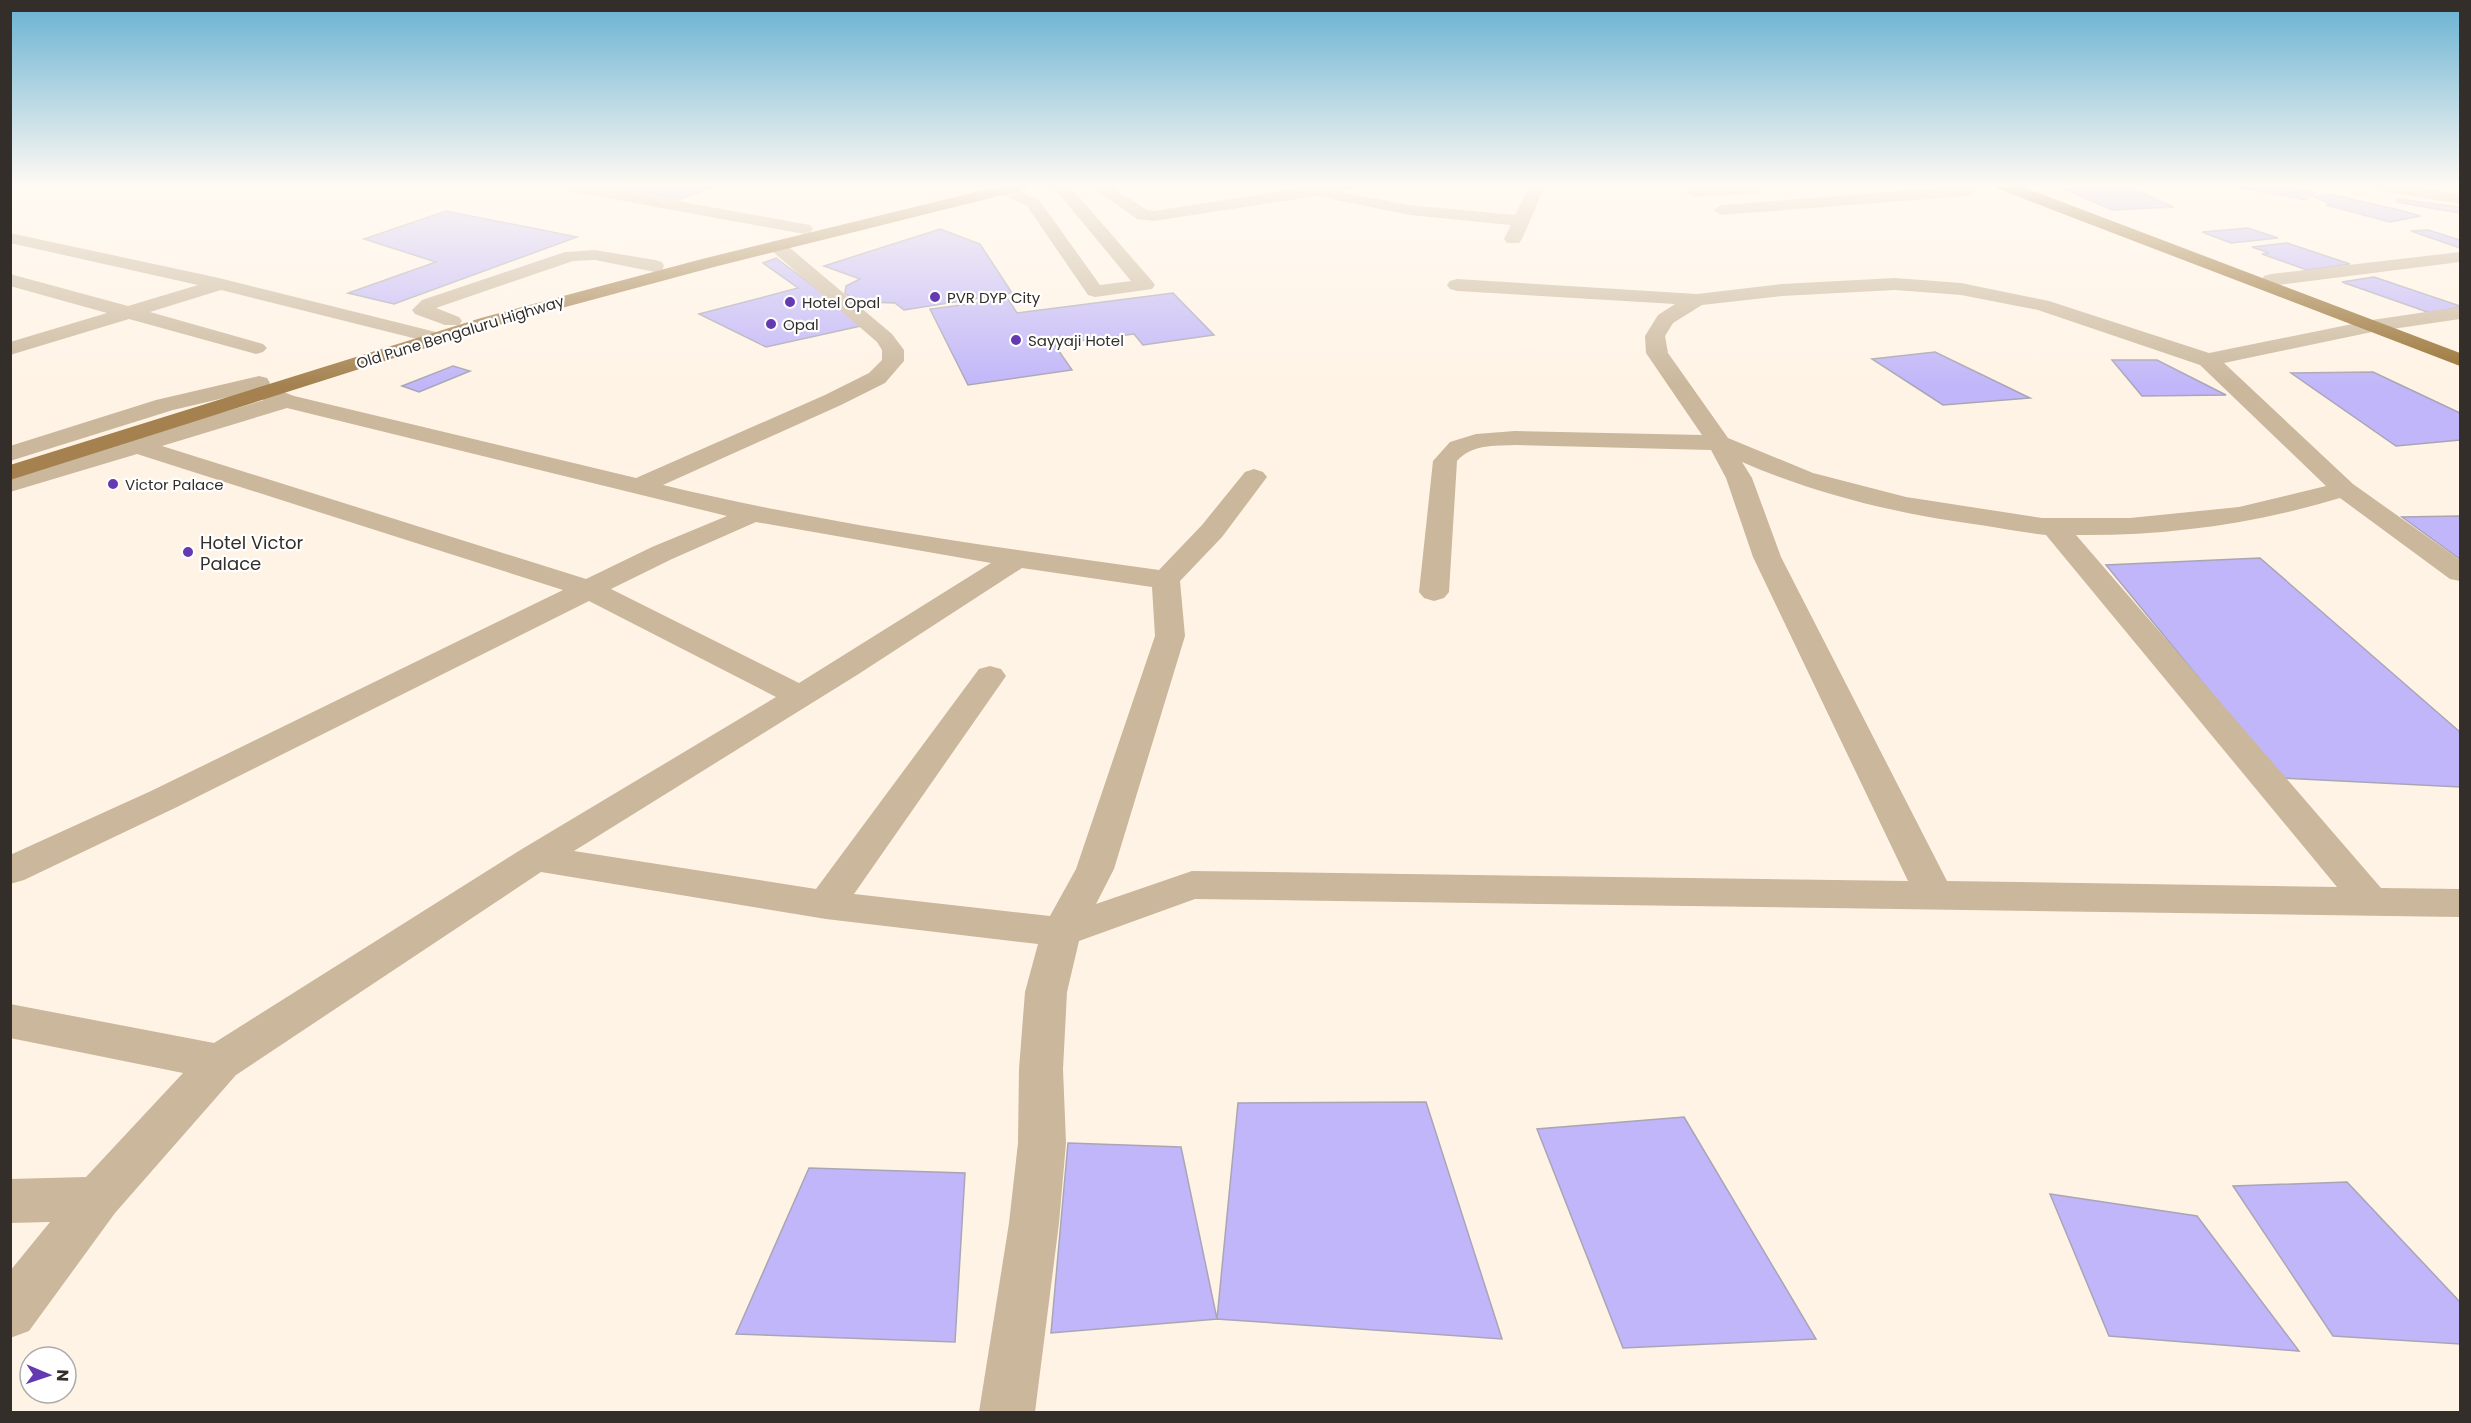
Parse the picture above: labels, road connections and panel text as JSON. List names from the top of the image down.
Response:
{
  "streets": {
    "main road": ["Old Pune Bengaluru Highway"]
  },
  "places": [
    "PVR DYP City",
    "Hotel Opal",
    "Opal",
    "Sayyaji Hotel",
    "Victor Palace",
    "Hotel Victor Palace"
  ],
  "north": "right"
}
